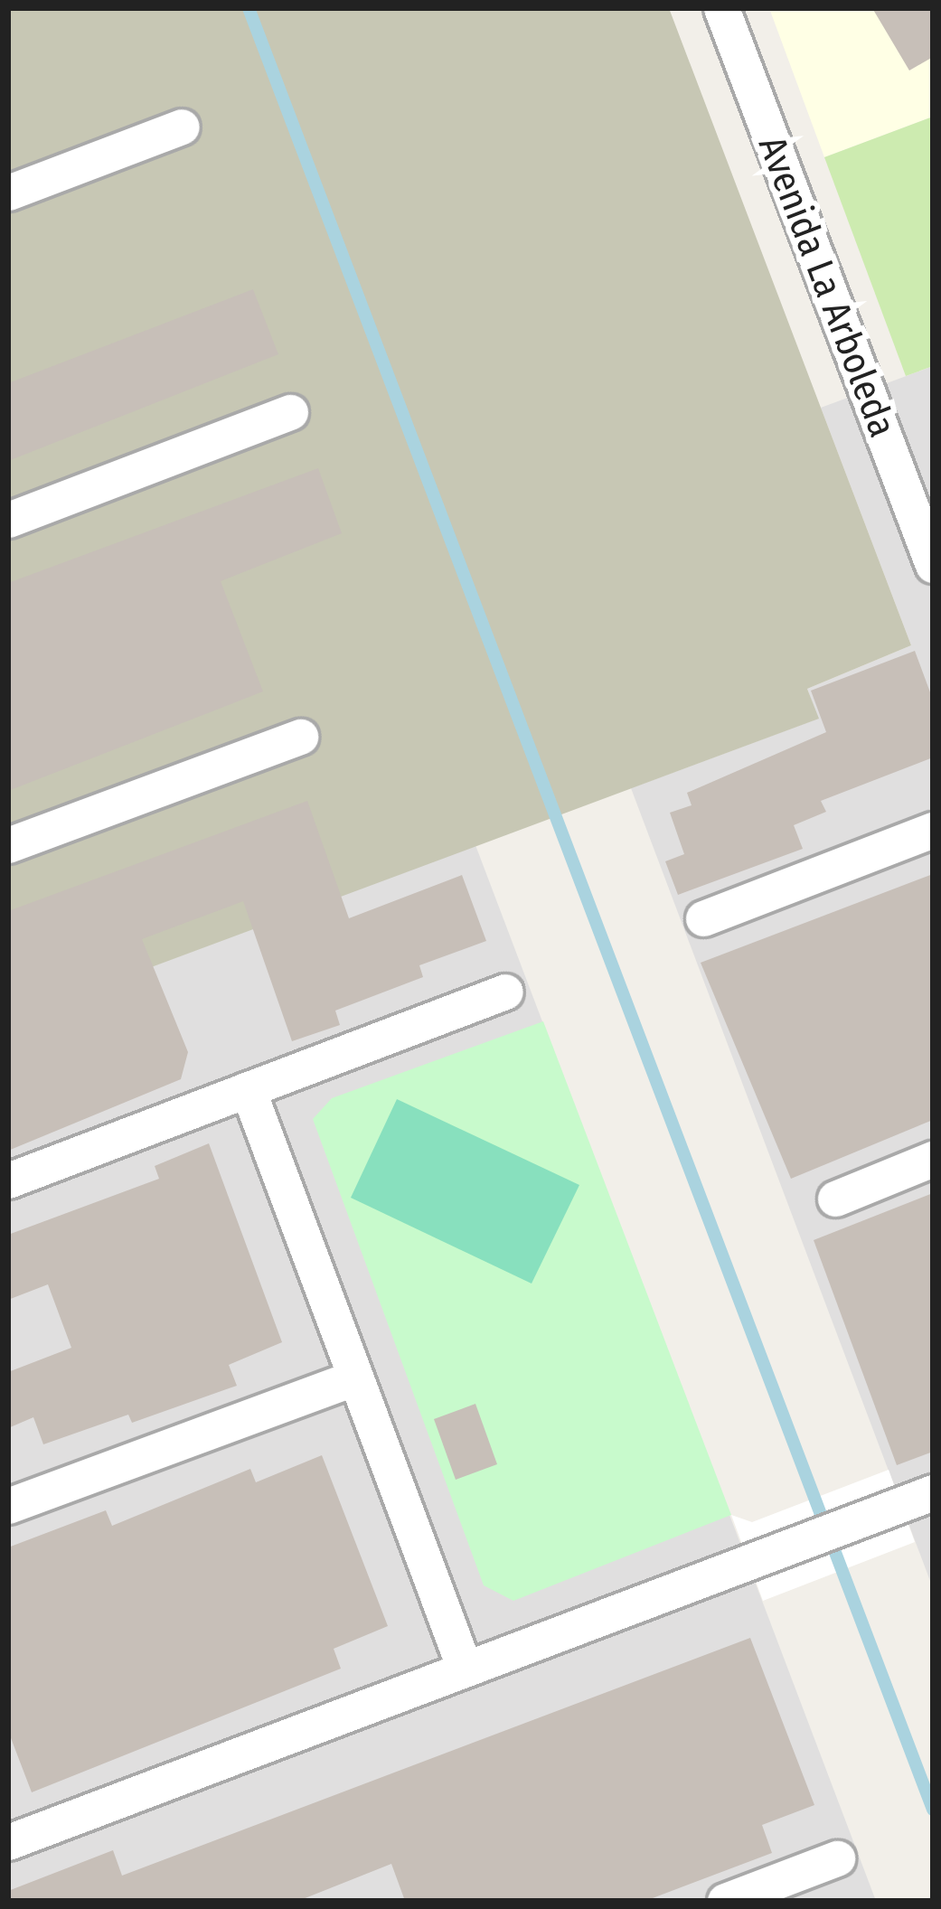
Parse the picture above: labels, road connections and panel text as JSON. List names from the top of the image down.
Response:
{
  "streets": {
    "street": ["Avenida La Arboleda"]
  }
}
